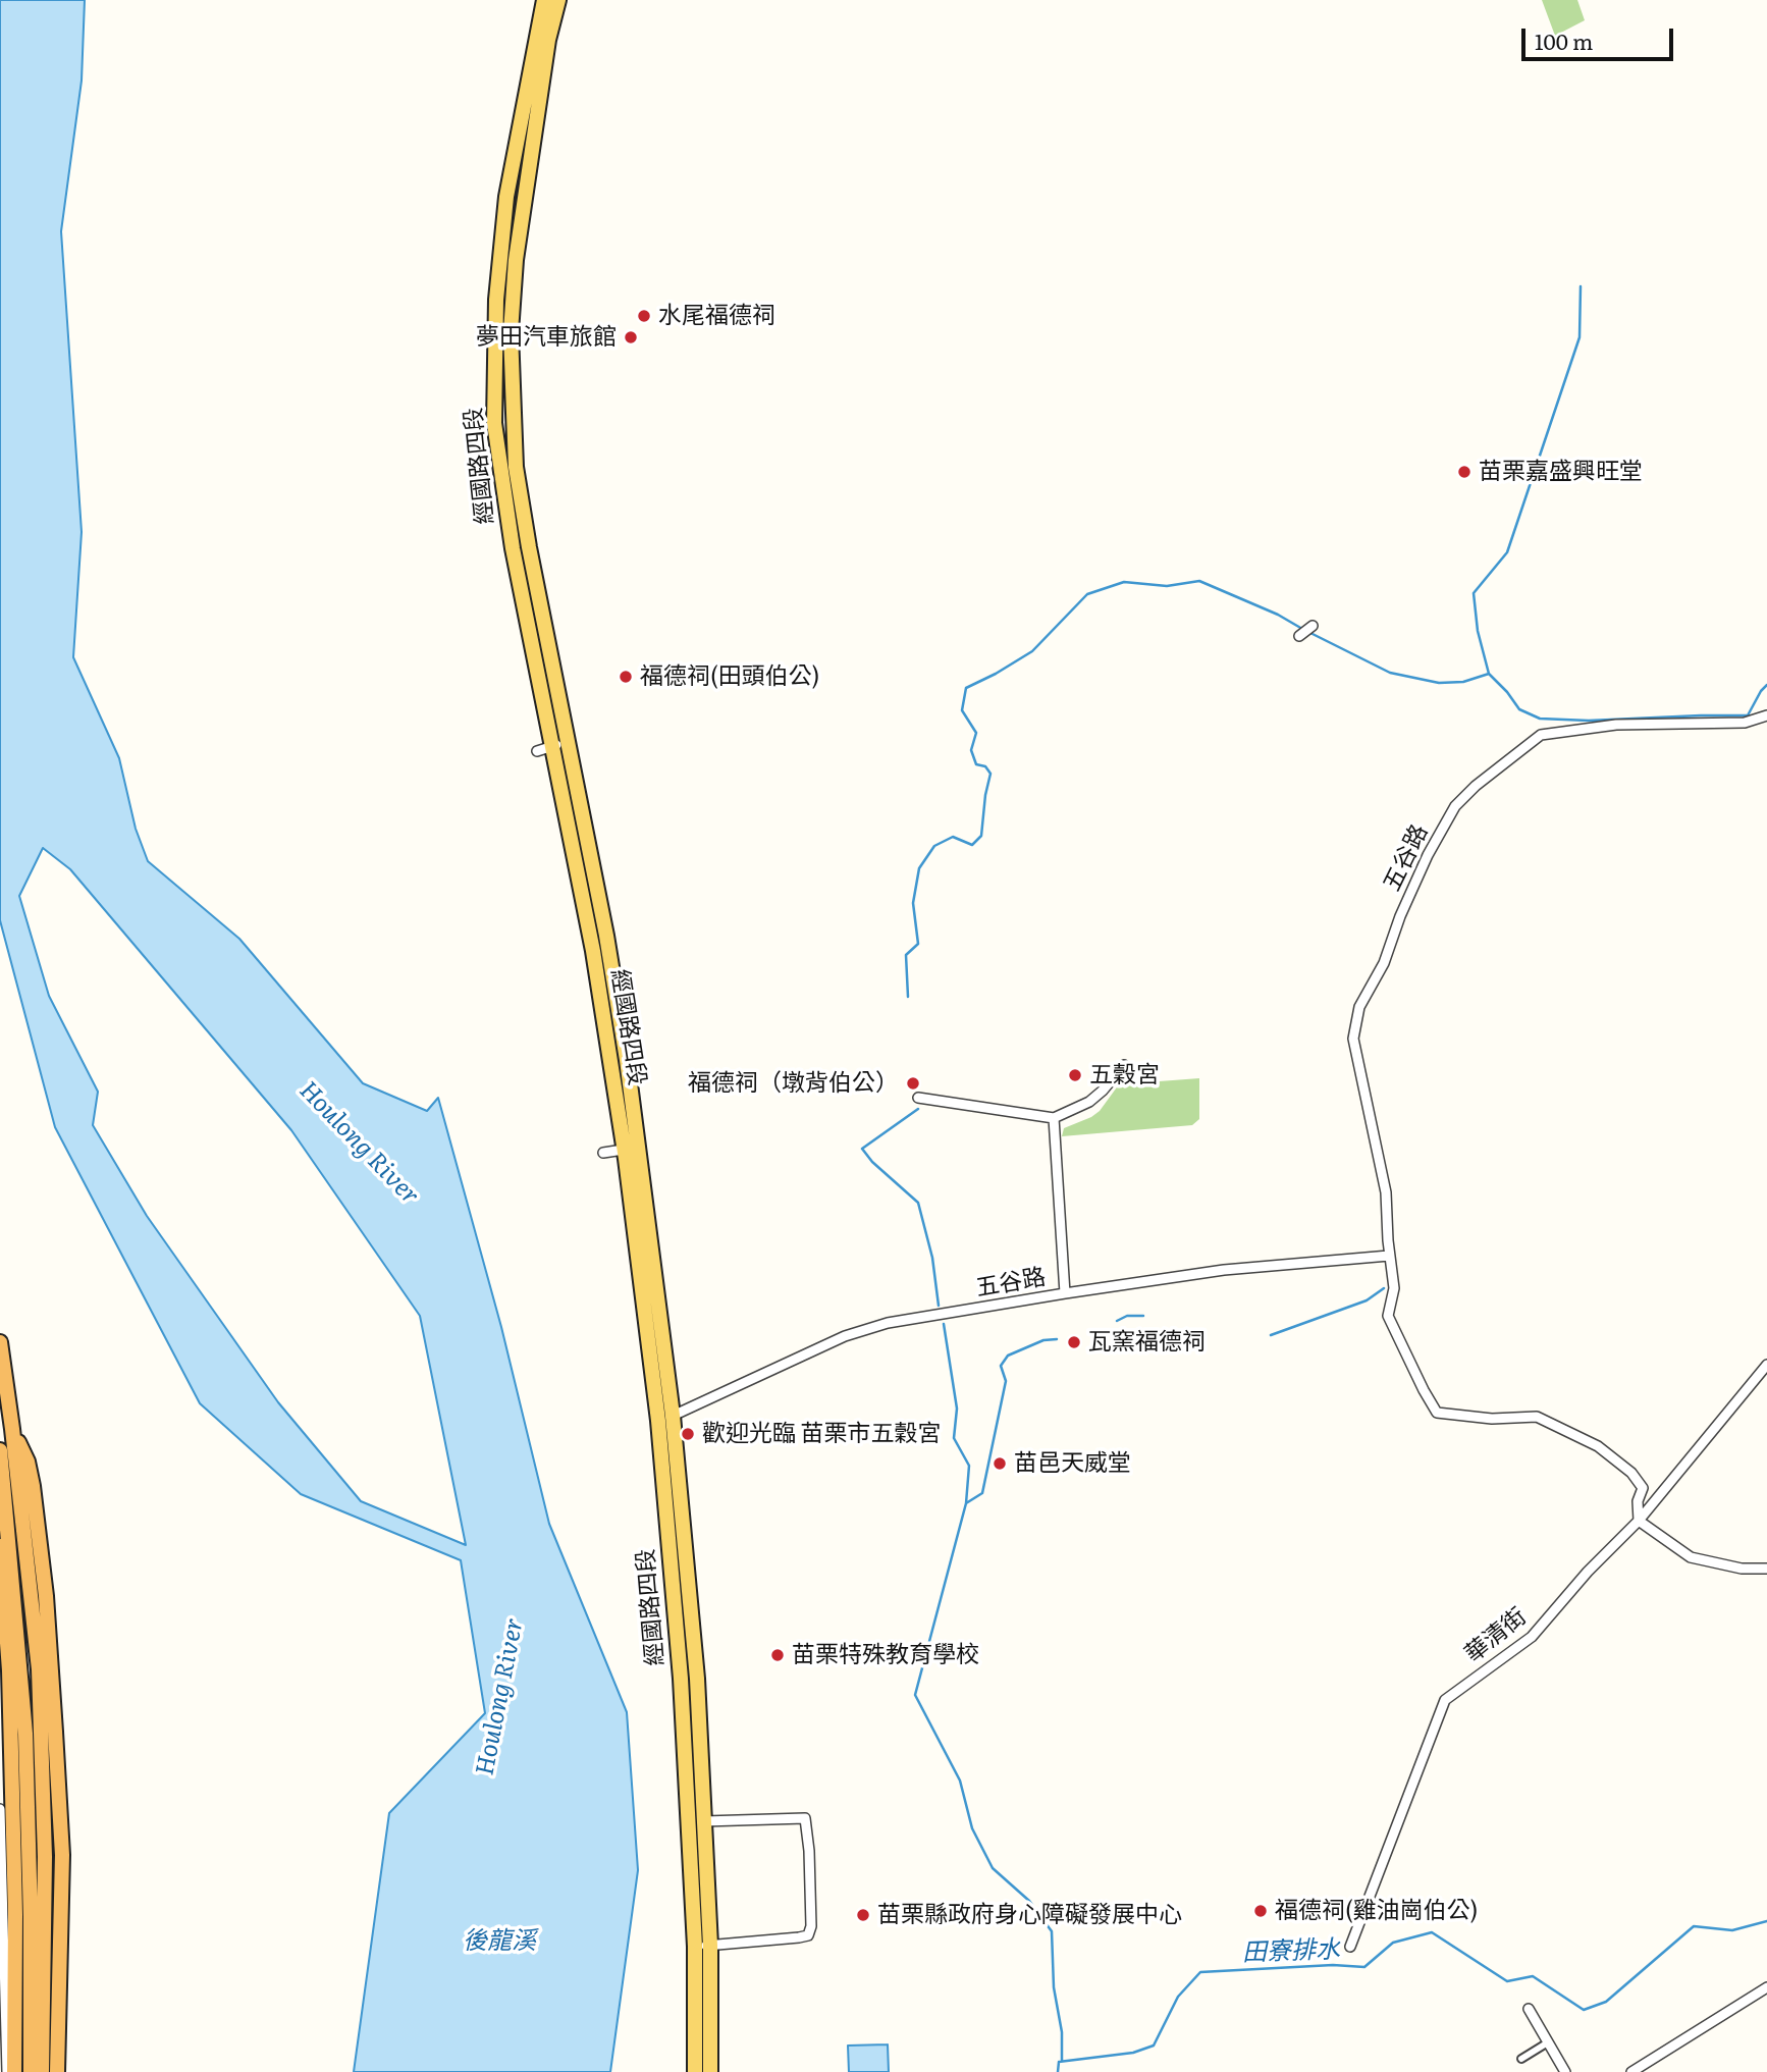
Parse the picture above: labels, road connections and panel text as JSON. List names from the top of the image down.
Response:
{
  "streets": {
    "main road": ["經國路四段"],
    "street": ["五谷路", "華清街"]
  },
  "crossings": [
    ["經國路四段", "五谷路"],
    ["五谷路", "華清街"]
  ],
  "water": ["Houlong River", "後龍溪", "田寮排水"],
  "places": [
    "水尾福德祠",
    "夢田汽車旅館",
    "苗栗嘉盛興旺堂",
    "福德祠(田頭伯公)",
    "五穀宮",
    "福德祠（墩背伯公）",
    "瓦窯福德祠",
    "歡迎光臨 苗栗市五穀宮",
    "苗邑天威堂",
    "苗栗特殊教育學校",
    "福德祠(雞油崗伯公)",
    "苗栗縣政府身心障礙發展中心"
  ],
  "scale_bar": "100 m"
}
